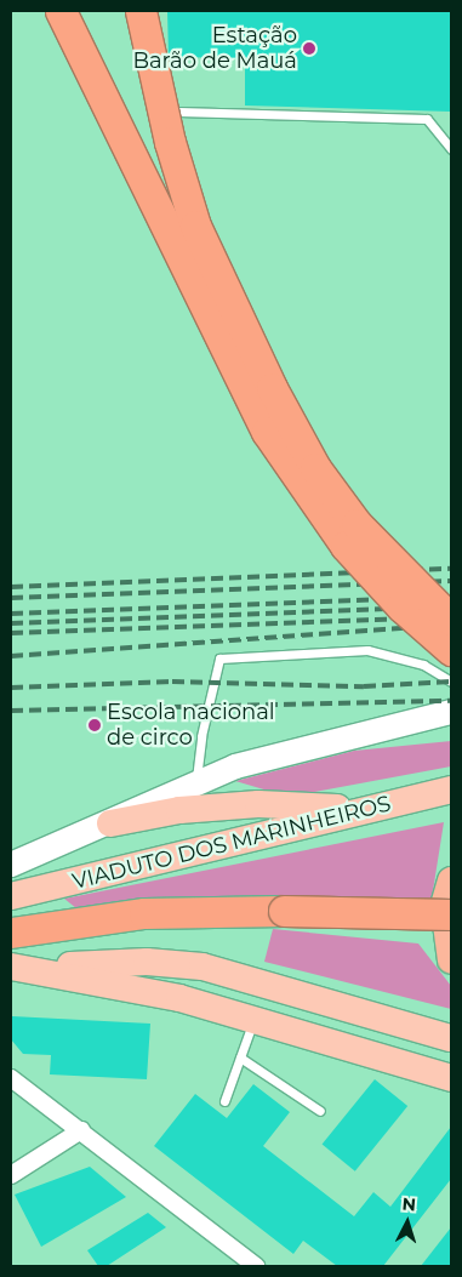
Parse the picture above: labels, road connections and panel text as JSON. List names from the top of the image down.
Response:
{
  "streets": {
    "main road": ["VIADUTO DOS MARINHEIROS"]
  },
  "places": ["Estação Barão de Mauá", "Escola nacional de circo"],
  "north": "top"
}
